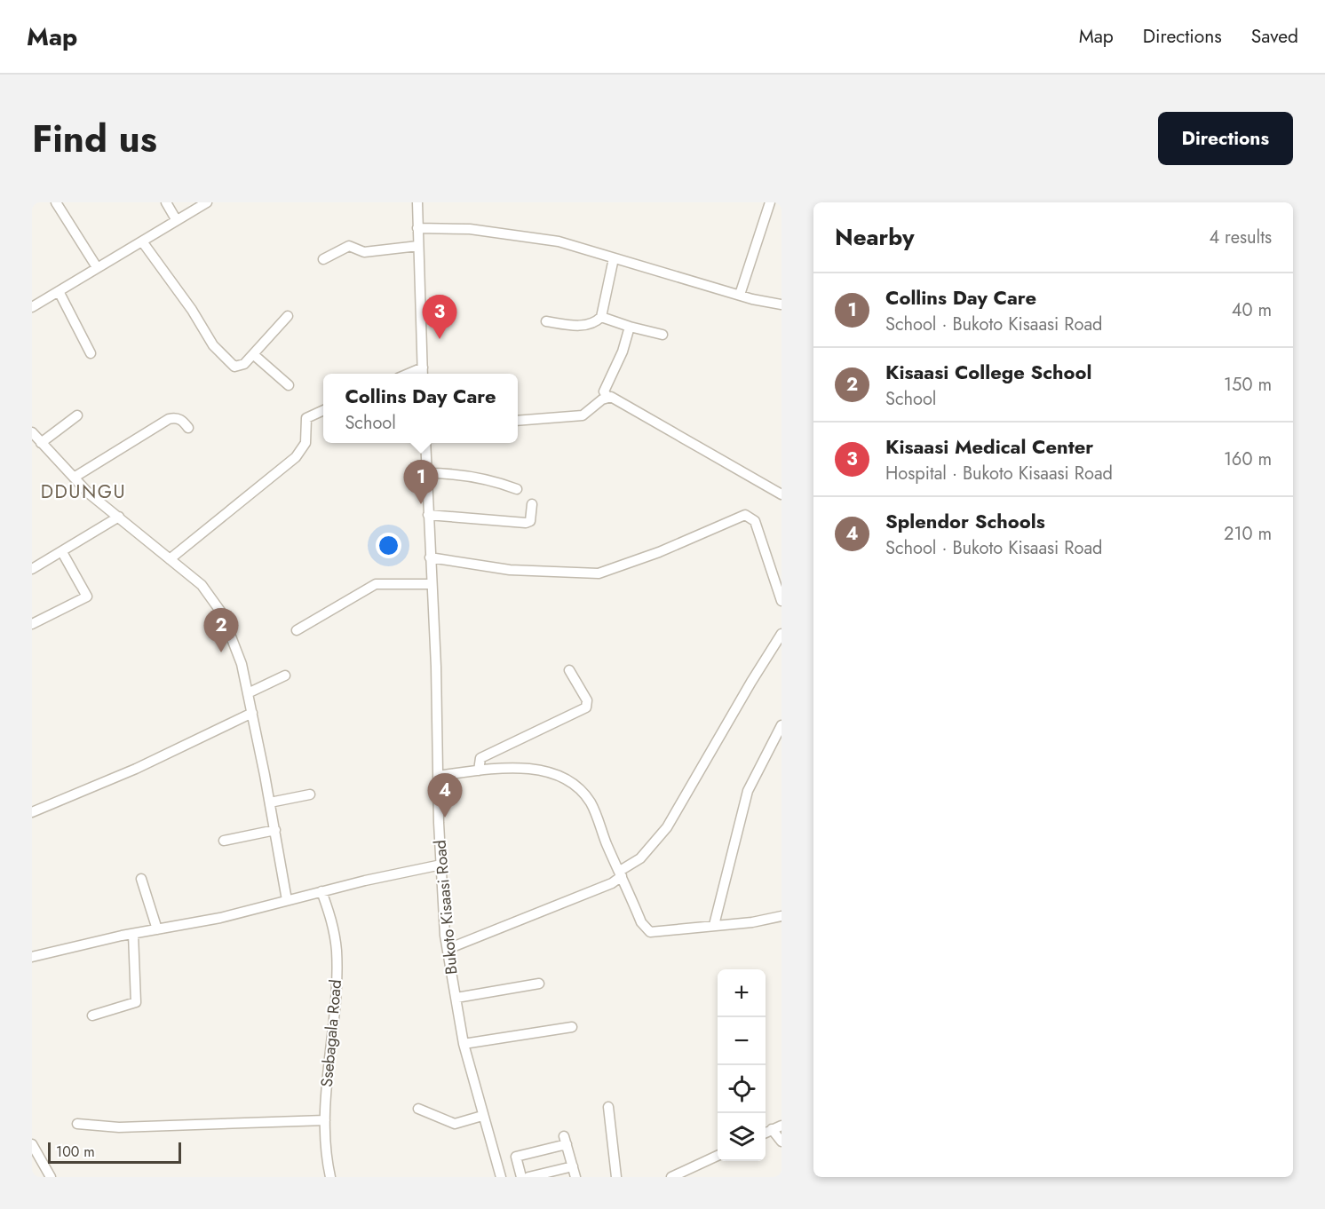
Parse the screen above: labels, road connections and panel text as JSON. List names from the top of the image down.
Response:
{
  "streets": {
    "street": ["Bukoto Kisaasi Road", "Ssebagala Road"]
  },
  "districts": ["DDUNGU"],
  "scale_bar": "100 m",
  "page": {
    "header": "Map",
    "nav": ["Map", "Directions", "Saved"],
    "title": "Find us",
    "buttons": "Directions",
    "heading": ["Nearby", "4 results"],
    "list": [
      {
        "mark": "1",
        "name": "Collins Day Care",
        "note": "School · Bukoto Kisaasi Road",
        "value": "40 m"
      },
      {
        "mark": "2",
        "name": "Kisaasi College School",
        "note": "School",
        "value": "150 m"
      },
      {
        "mark": "3",
        "name": "Kisaasi Medical Center",
        "note": "Hospital · Bukoto Kisaasi Road",
        "value": "160 m"
      },
      {
        "mark": "4",
        "name": "Splendor Schools",
        "note": "School · Bukoto Kisaasi Road",
        "value": "210 m"
      }
    ],
    "pins": [
      "3",
      "1",
      "2",
      "4"
    ],
    "popup": ["Collins Day Care", "School"],
    "map_buttons": ["+", "−"],
    "scale": "100 m"
  }
}
